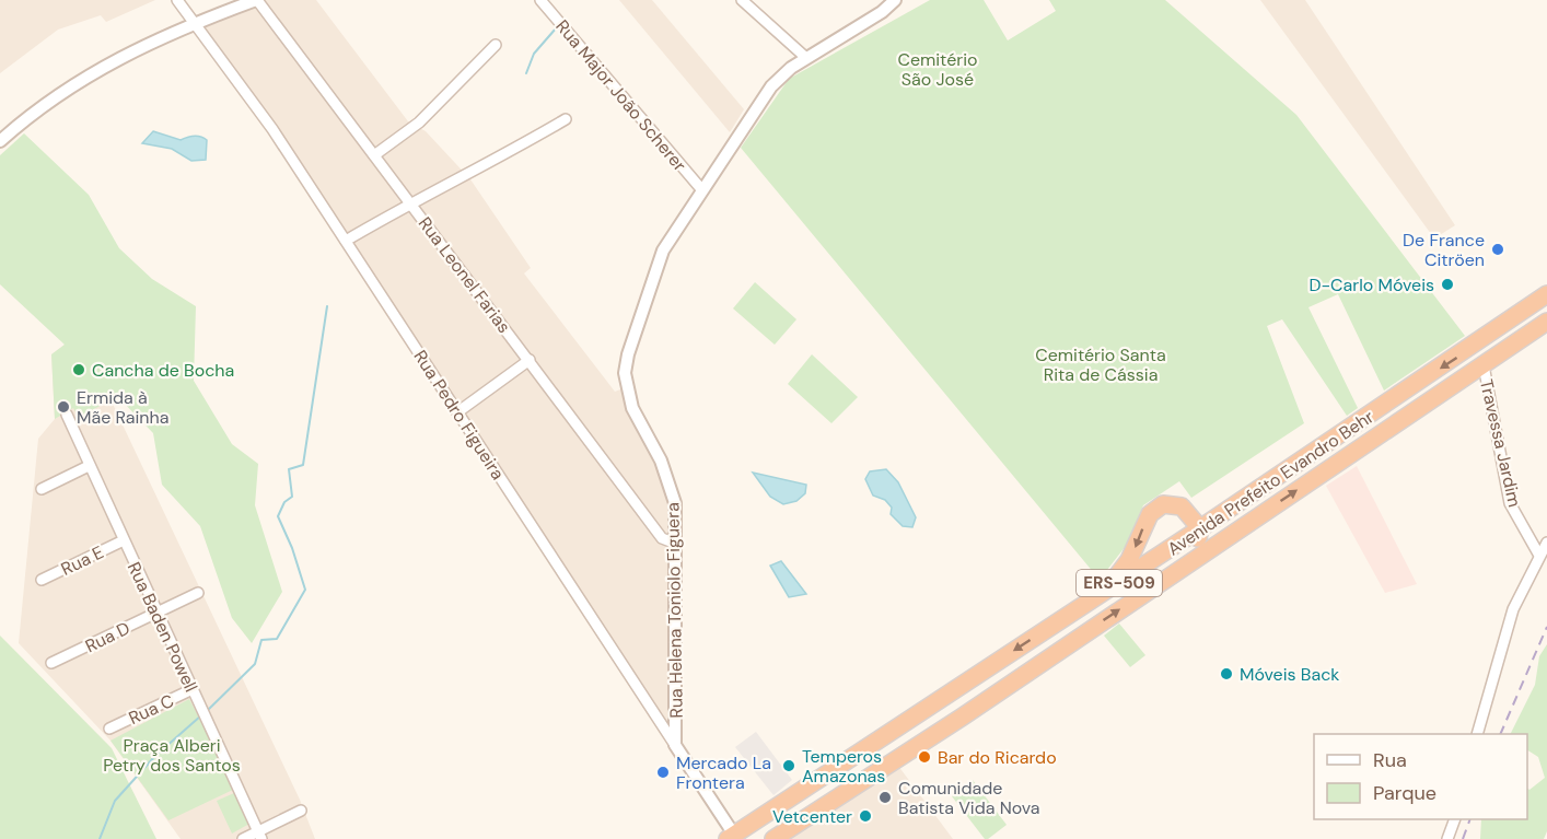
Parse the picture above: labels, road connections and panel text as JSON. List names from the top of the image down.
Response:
{
  "streets": {
    "highway": ["Avenida Prefeito Evandro Behr", "ERS-509"],
    "street": [
      "Rua Major João Scherer",
      "Rua Leonel Farias",
      "Rua Pedro Figueira",
      "Travessa Jardim",
      "Rua E",
      "Rua Helena Toniolo Figuera",
      "Rua Baden Powell",
      "Rua D",
      "Rua C"
    ]
  },
  "crossings": [
    ["Rua Major João Scherer", "Rua Helena Toniolo Figuera"],
    ["Rua Leonel Farias", "Rua Helena Toniolo Figuera"],
    ["Rua Pedro Figueira", "Avenida Prefeito Evandro Behr"],
    ["Rua Pedro Figueira", "Rua Helena Toniolo Figuera"],
    ["Travessa Jardim", "Avenida Prefeito Evandro Behr"],
    ["Rua E", "Rua Baden Powell"],
    ["Rua Baden Powell", "Rua D"],
    ["Rua Baden Powell", "Rua C"]
  ],
  "parks": ["Cemitério São José", "Cemitério Santa Rita de Cássia", "Praça Alberi Petry dos Santos"],
  "places": [
    "De France Citröen",
    "D-Carlo Móveis",
    "Cancha de Bocha",
    "Ermida à Mãe Rainha",
    "Móveis Back",
    "Bar do Ricardo",
    "Temperos Amazonas",
    "Mercado La Frontera",
    "Comunidade Batista Vida Nova",
    "Vetcenter"
  ],
  "legend": ["Rua", "Parque"]
}
